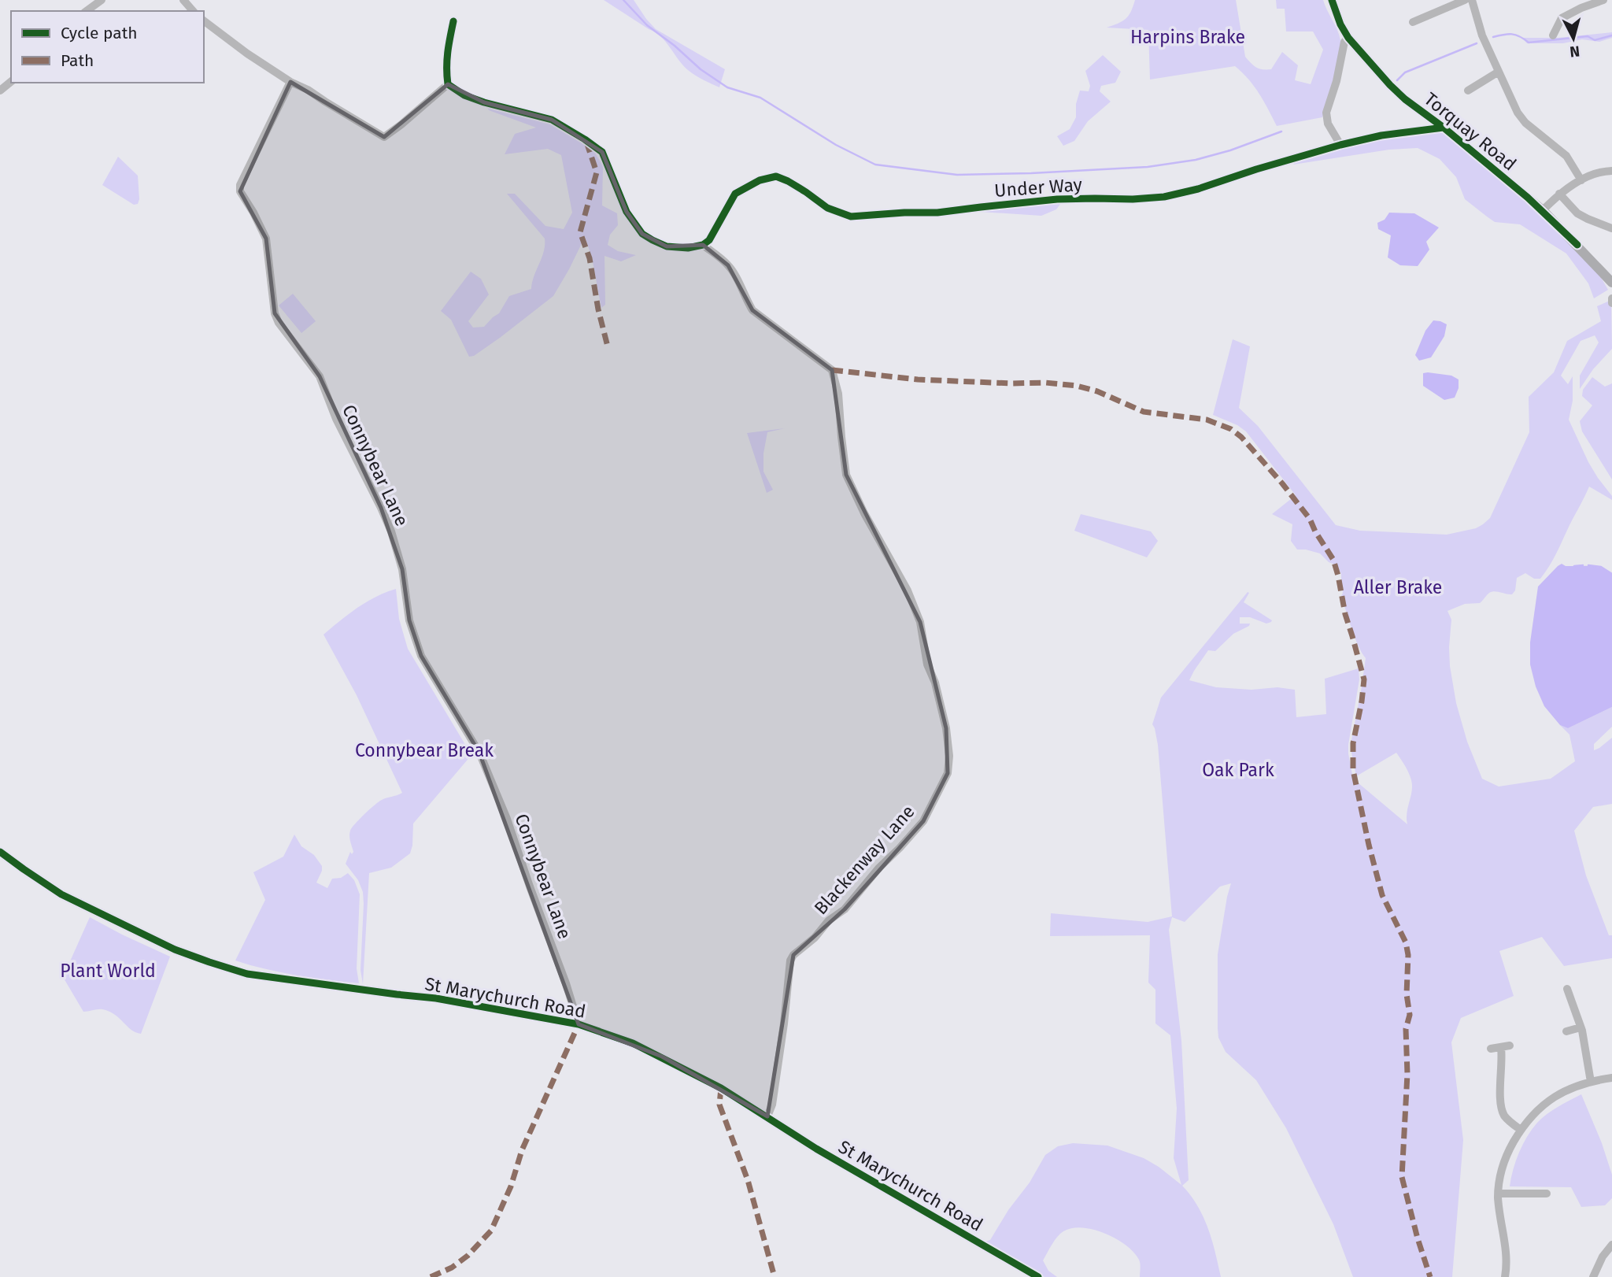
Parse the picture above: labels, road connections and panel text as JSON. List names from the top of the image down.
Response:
{
  "streets": {
    "street": [
      "Torquay Road",
      "Under Way",
      "Connybear Lane",
      "Blackenway Lane",
      "St Marychurch Road"
    ]
  },
  "crossings": [
    ["Torquay Road", "Under Way"],
    ["Under Way", "Blackenway Lane"],
    ["Connybear Lane", "St Marychurch Road"],
    ["Blackenway Lane", "St Marychurch Road"]
  ],
  "parks": [
    "Harpins Brake",
    "Aller Brake",
    "Connybear Break",
    "Oak Park",
    "Plant World"
  ],
  "legend": ["Cycle path", "Path"],
  "north": "bottom"
}
